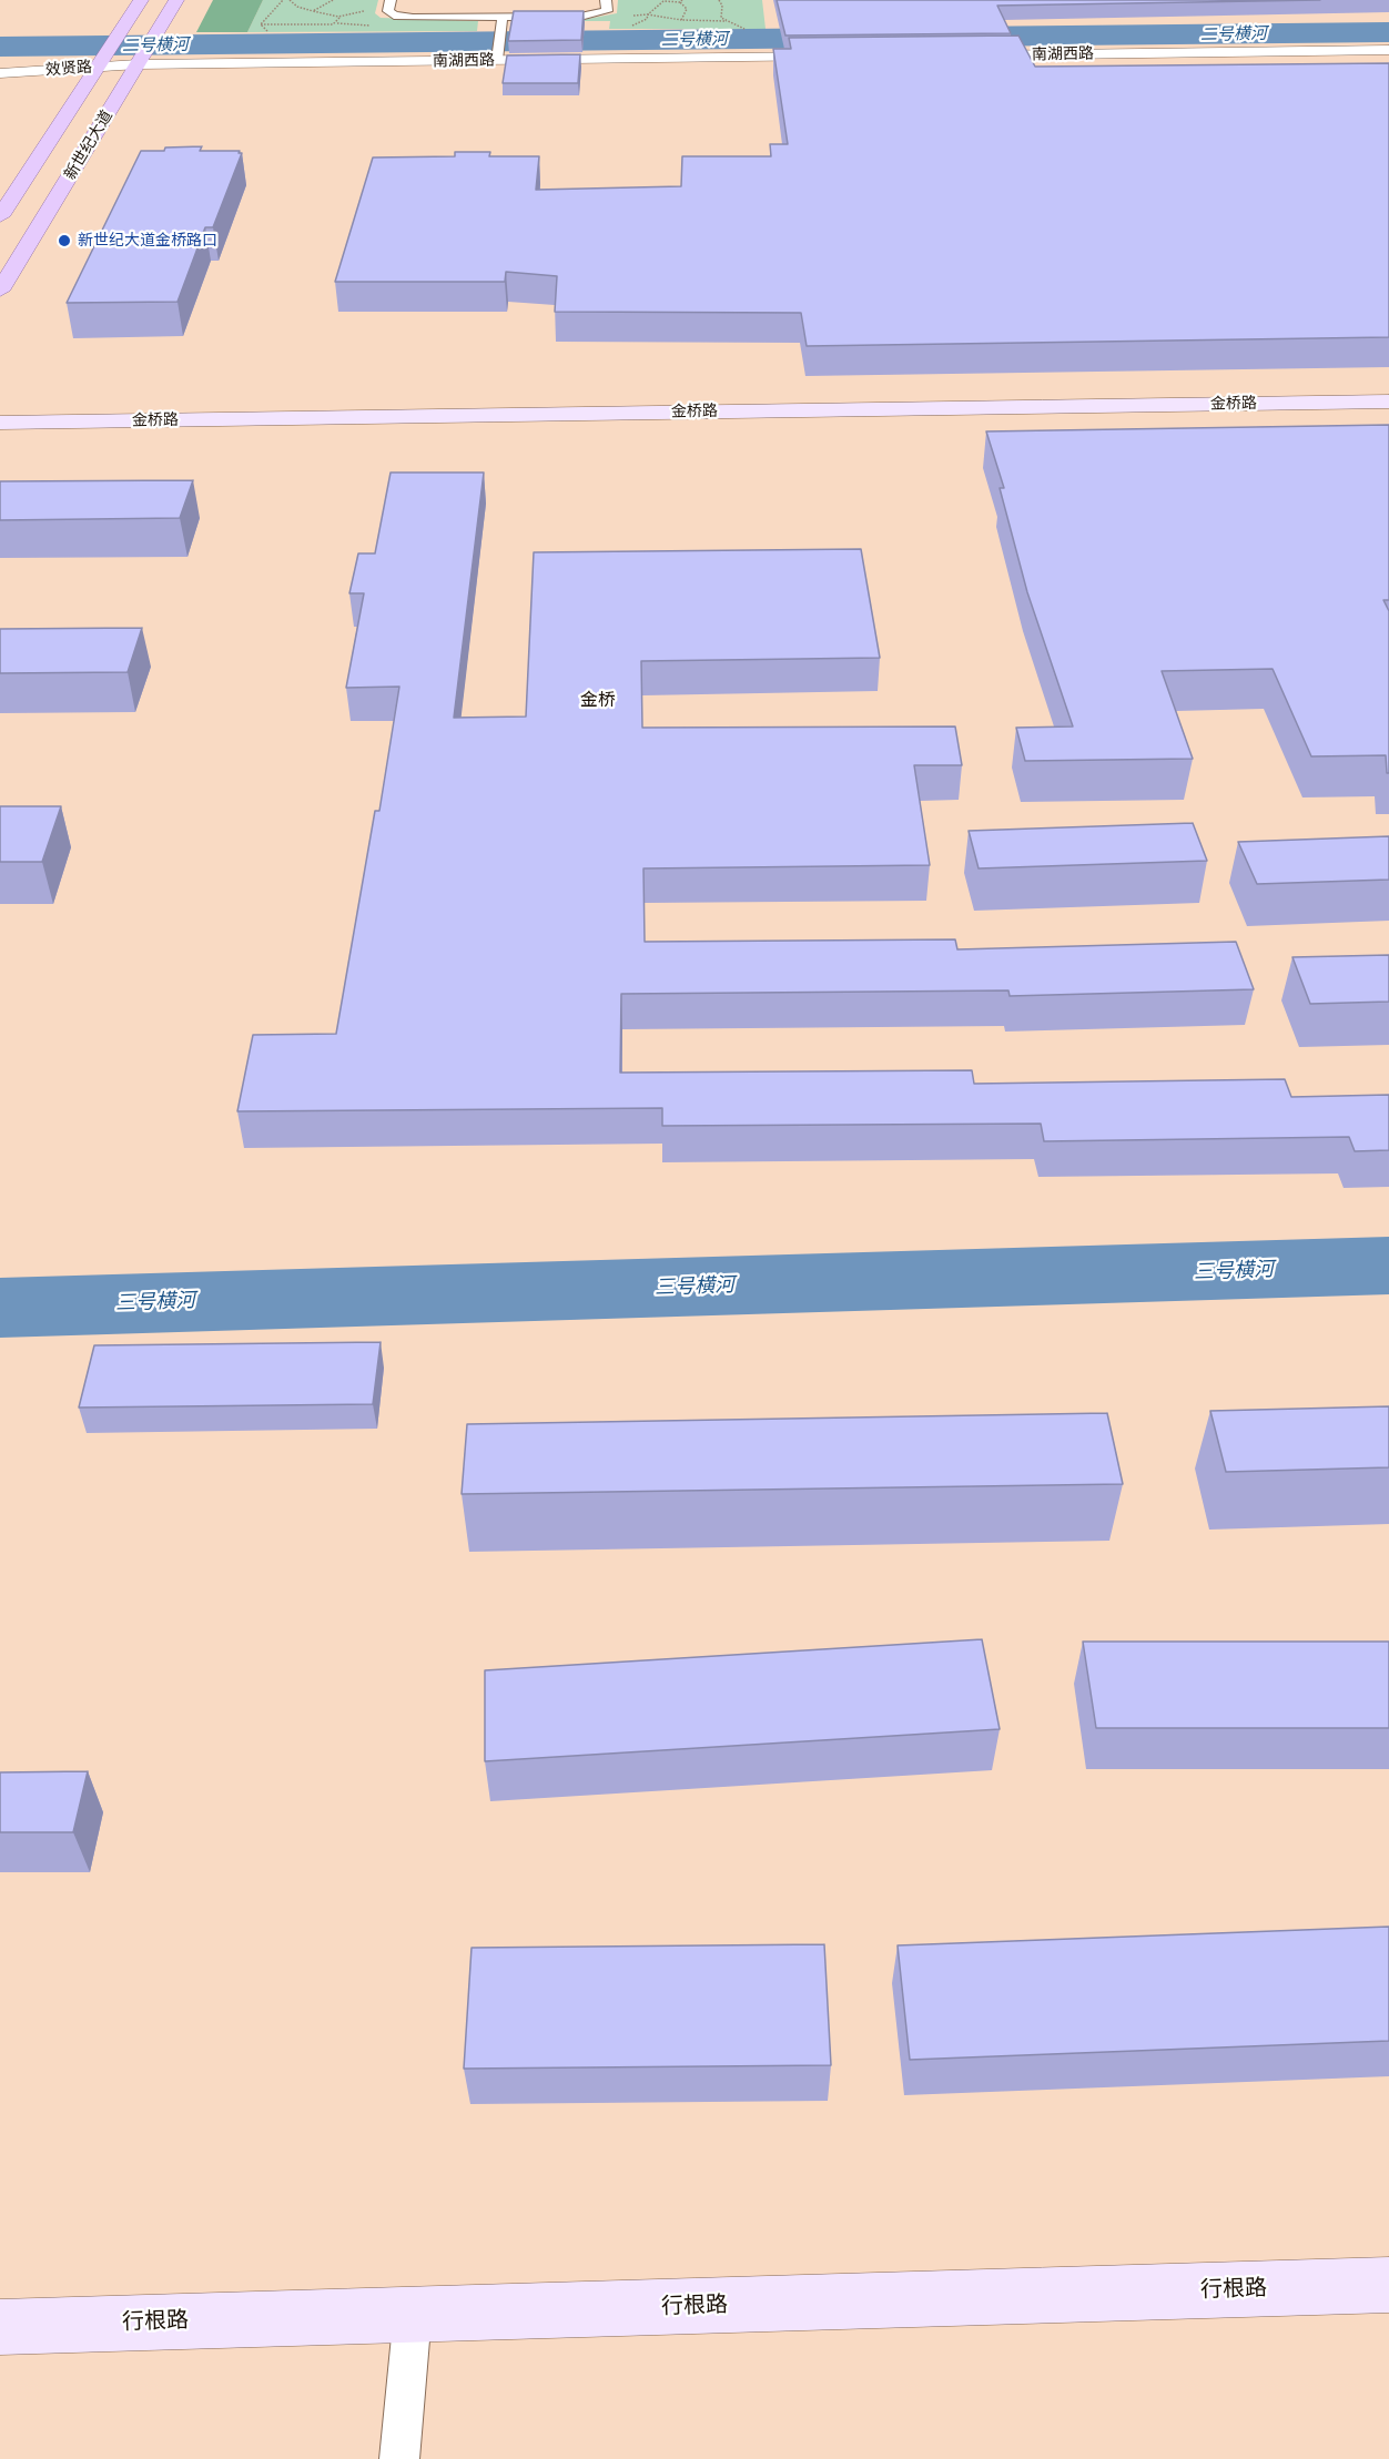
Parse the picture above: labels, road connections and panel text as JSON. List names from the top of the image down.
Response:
{
  "streets": {
    "main road": ["新世纪大道"],
    "street": [
      "南湖西路",
      "效贤路",
      "金桥路",
      "行根路"
    ]
  },
  "crossings": [
    ["南湖西路", "效贤路"],
    ["南湖西路", "新世纪大道"],
    ["效贤路", "新世纪大道"]
  ],
  "districts": ["金桥"],
  "water": ["二号横河", "三号横河"],
  "places": ["新世纪大道金桥路口"]
}
